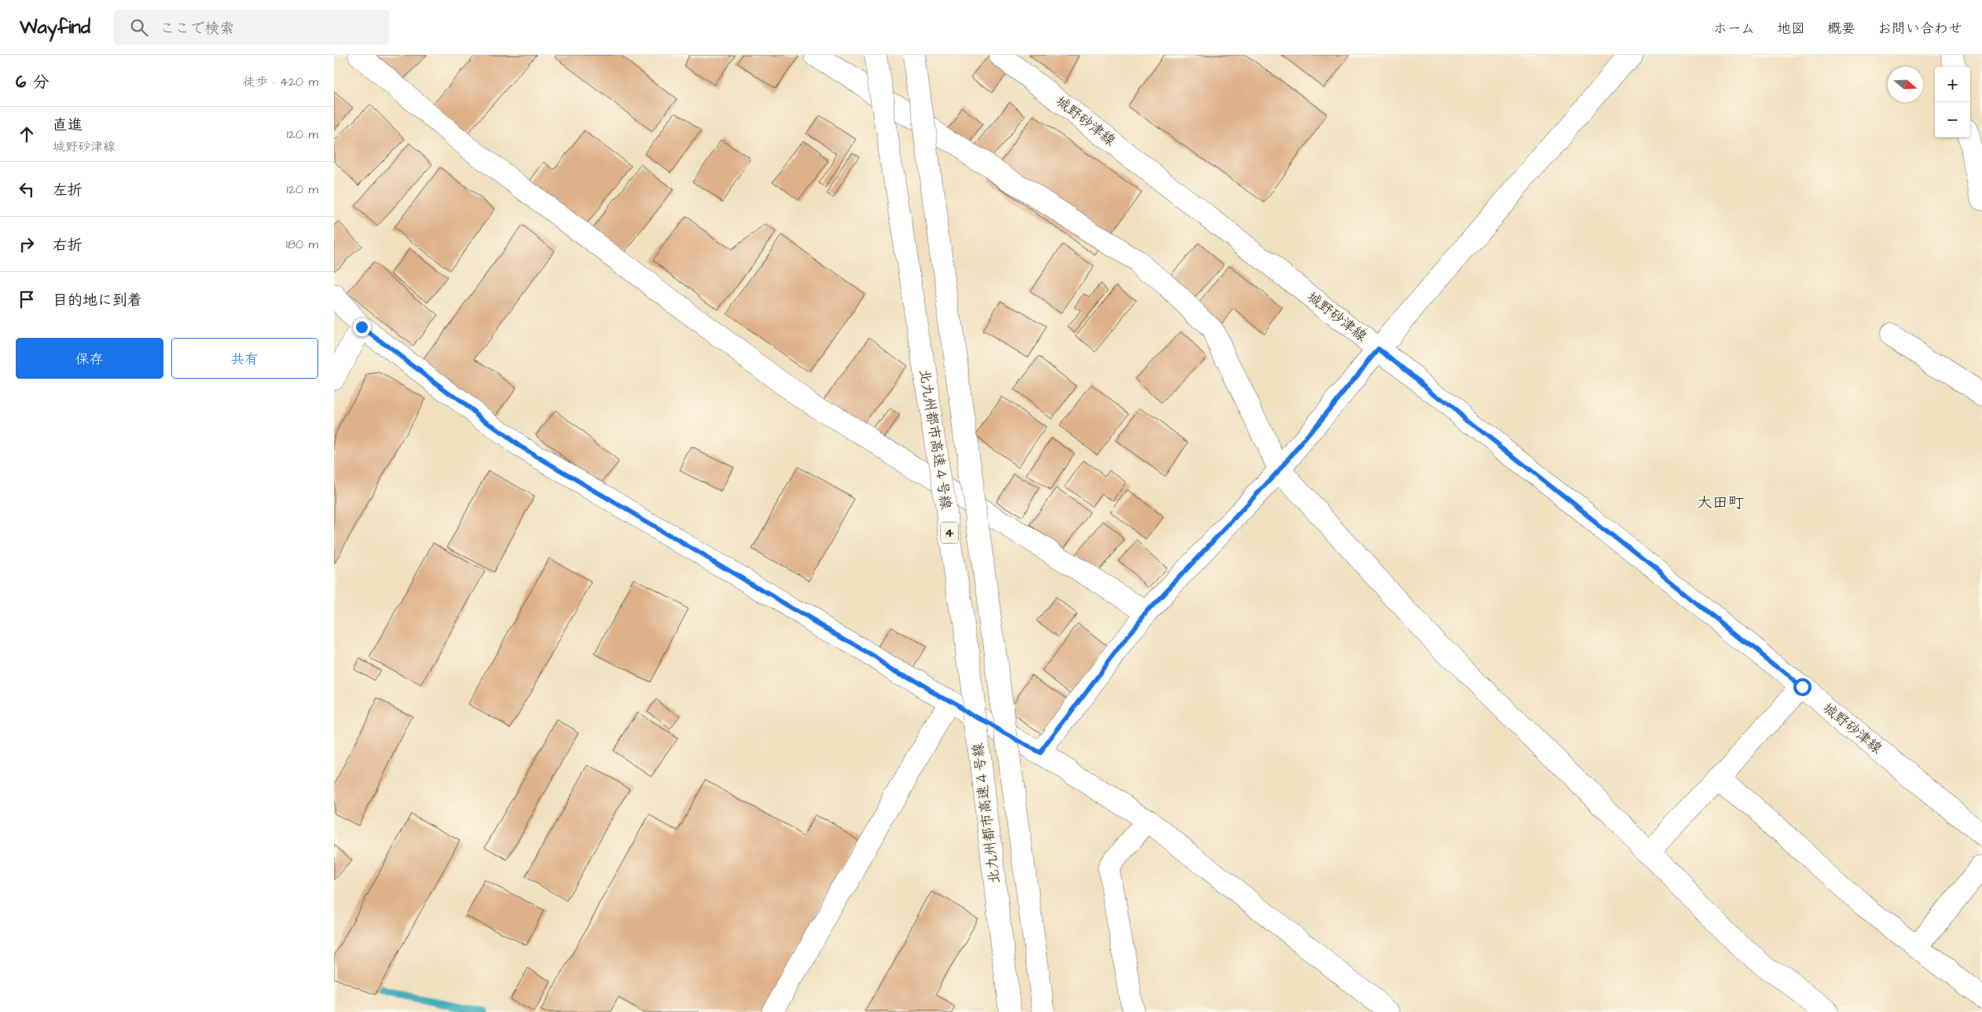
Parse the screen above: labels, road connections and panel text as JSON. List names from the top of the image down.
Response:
{
  "streets": {
    "main road": ["城野砂津線", "北九州都市高速４号線", "4"]
  },
  "districts": ["大田町"],
  "north": "right",
  "page": {
    "header": "Wayfind",
    "search": "ここで検索",
    "nav": [
      "ホーム",
      "地図",
      "概要",
      "お問い合わせ"
    ],
    "heading": ["6 分", "徒歩 · 420 m"],
    "map_buttons": ["+", "−"],
    "list": [
      ["直進", "城野砂津線", "120 m"],
      ["左折", "120 m"],
      ["右折", "180 m"],
      "目的地に到着"
    ],
    "buttons": ["保存", "共有"]
  }
}
